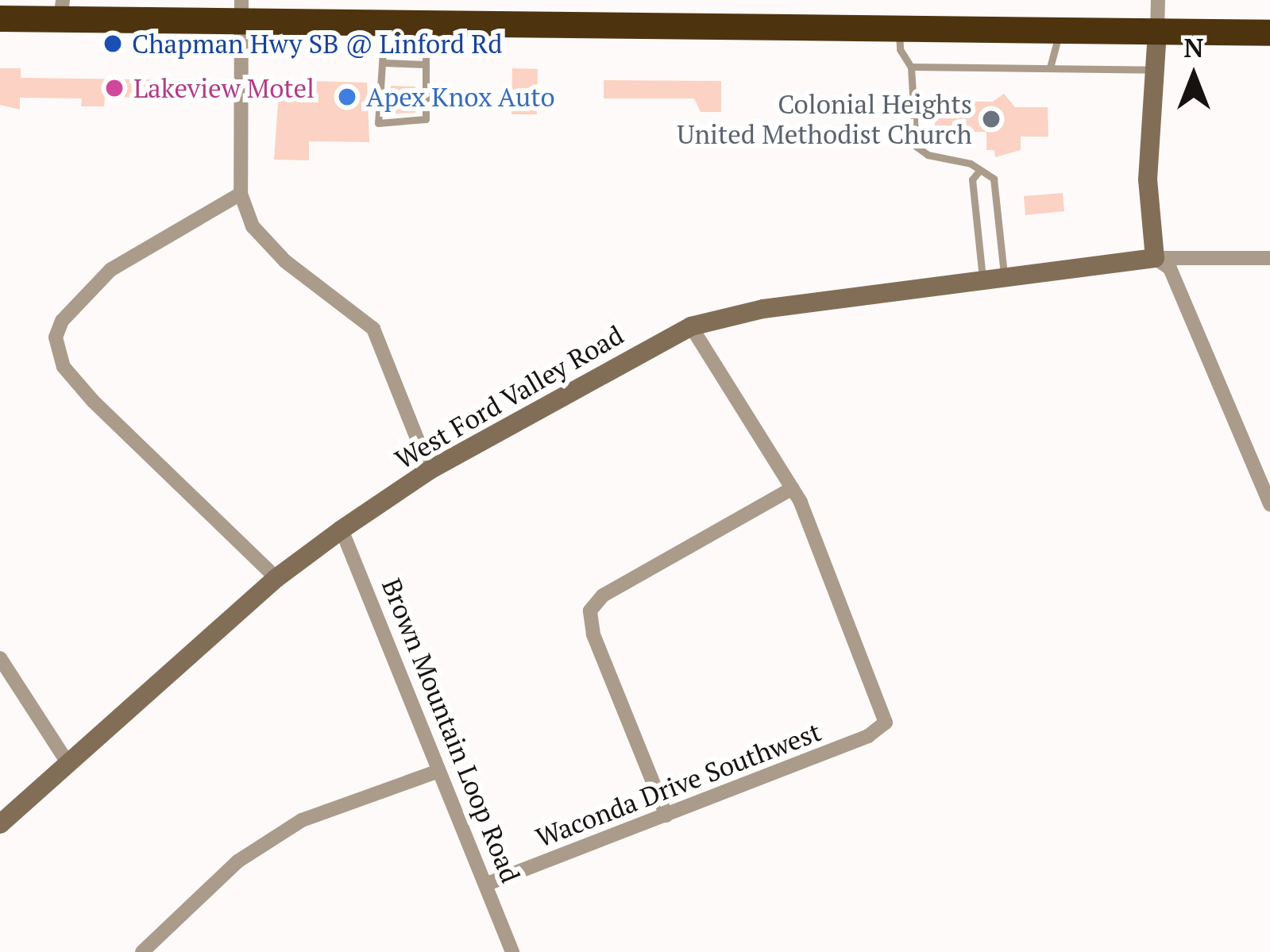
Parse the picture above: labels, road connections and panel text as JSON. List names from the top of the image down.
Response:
{
  "streets": {
    "street": ["West Ford Valley Road", "Brown Mountain Loop Road", "Waconda Drive Southwest"]
  },
  "crossings": [
    ["West Ford Valley Road", "Brown Mountain Loop Road"],
    ["Brown Mountain Loop Road", "Waconda Drive Southwest"]
  ],
  "places": [
    "Chapman Hwy SB @ Linford Rd",
    "Lakeview Motel",
    "Apex Knox Auto",
    "Colonial Heights United Methodist Church"
  ],
  "north": "top"
}
